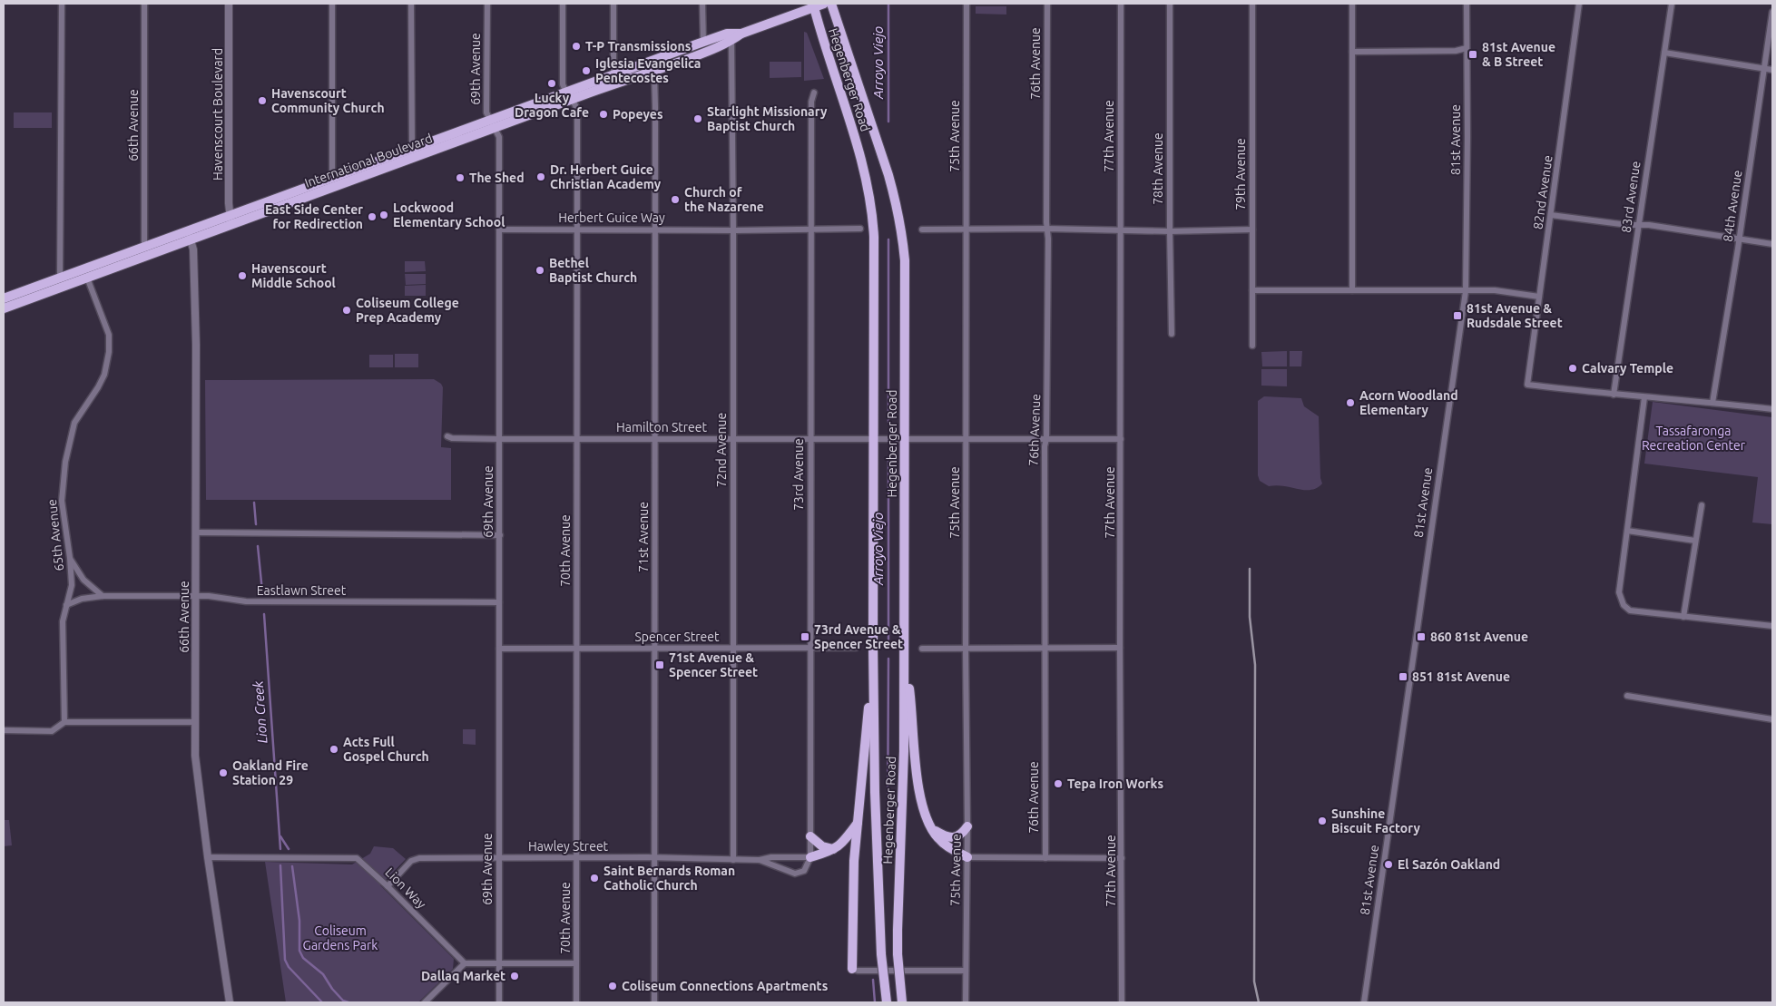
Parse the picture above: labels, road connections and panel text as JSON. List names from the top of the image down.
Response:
{
  "streets": {
    "main road": ["Hegenberger Road", "International Boulevard"],
    "street": [
      "76th Avenue",
      "69th Avenue",
      "Havenscourt Boulevard",
      "66th Avenue",
      "75th Avenue",
      "77th Avenue",
      "81st Avenue",
      "78th Avenue",
      "79th Avenue",
      "82nd Avenue",
      "83rd Avenue",
      "84th Avenue",
      "Herbert Guice Way",
      "Hamilton Street",
      "72nd Avenue",
      "73rd Avenue",
      "65th Avenue",
      "71st Avenue",
      "70th Avenue",
      "Eastlawn Street",
      "Spencer Street",
      "Hawley Street",
      "Lion Way"
    ]
  },
  "crossings": [
    ["76th Avenue", "Hamilton Street"],
    ["69th Avenue", "International Boulevard"],
    ["69th Avenue", "Herbert Guice Way"],
    ["69th Avenue", "Hamilton Street"],
    ["69th Avenue", "Eastlawn Street"],
    ["69th Avenue", "Spencer Street"],
    ["69th Avenue", "Hawley Street"],
    ["Hegenberger Road", "International Boulevard"],
    ["Hegenberger Road", "Hamilton Street"],
    ["Havenscourt Boulevard", "International Boulevard"],
    ["66th Avenue", "International Boulevard"],
    ["66th Avenue", "Eastlawn Street"],
    ["66th Avenue", "Lion Way"],
    ["75th Avenue", "Hamilton Street"],
    ["77th Avenue", "Hamilton Street"],
    ["International Boulevard", "72nd Avenue"],
    ["International Boulevard", "65th Avenue"],
    ["International Boulevard", "71st Avenue"],
    ["International Boulevard", "70th Avenue"],
    ["82nd Avenue", "83rd Avenue"],
    ["Herbert Guice Way", "72nd Avenue"],
    ["Herbert Guice Way", "73rd Avenue"],
    ["Herbert Guice Way", "71st Avenue"],
    ["Herbert Guice Way", "70th Avenue"],
    ["Hamilton Street", "72nd Avenue"],
    ["Hamilton Street", "73rd Avenue"],
    ["Hamilton Street", "71st Avenue"],
    ["Hamilton Street", "70th Avenue"],
    ["72nd Avenue", "Spencer Street"],
    ["72nd Avenue", "Hawley Street"],
    ["73rd Avenue", "Spencer Street"],
    ["73rd Avenue", "Hawley Street"],
    ["65th Avenue", "Eastlawn Street"],
    ["71st Avenue", "Spencer Street"],
    ["71st Avenue", "Hawley Street"],
    ["70th Avenue", "Spencer Street"],
    ["70th Avenue", "Hawley Street"],
    ["Hawley Street", "Lion Way"]
  ],
  "water": ["Arroyo Viejo", "Lion Creek"],
  "parks": ["Tassafaronga Recreation Center", "Coliseum Gardens Park"],
  "places": {
    "other": [
      "T-P Transmissions",
      "Iglesia Evangelica Pentecostes",
      "Lucky Dragon Cafe",
      "Havenscourt Community Church",
      "Popeyes",
      "Starlight Missionary Baptist Church",
      "Dr. Herbert Guice Christian Academy",
      "The Shed",
      "Church of the Nazarene",
      "Lockwood Elementary School",
      "East Side Center for Redirection",
      "Bethel Baptist Church",
      "Havenscourt Middle School",
      "Coliseum College Prep Academy",
      "Calvary Temple",
      "Acorn Woodland Elementary",
      "Acts Full Gospel Church",
      "Oakland Fire Station 29",
      "Tepa Iron Works",
      "Sunshine Biscuit Factory",
      "El Sazón Oakland",
      "Saint Bernards Roman Catholic Church",
      "Dallaq Market",
      "Coliseum Connections Apartments"
    ],
    "transit": [
      "81st Avenue & B Street",
      "81st Avenue & Rudsdale Street",
      "73rd Avenue & Spencer Street",
      "860 81st Avenue",
      "71st Avenue & Spencer Street",
      "851 81st Avenue"
    ]
  }
}
